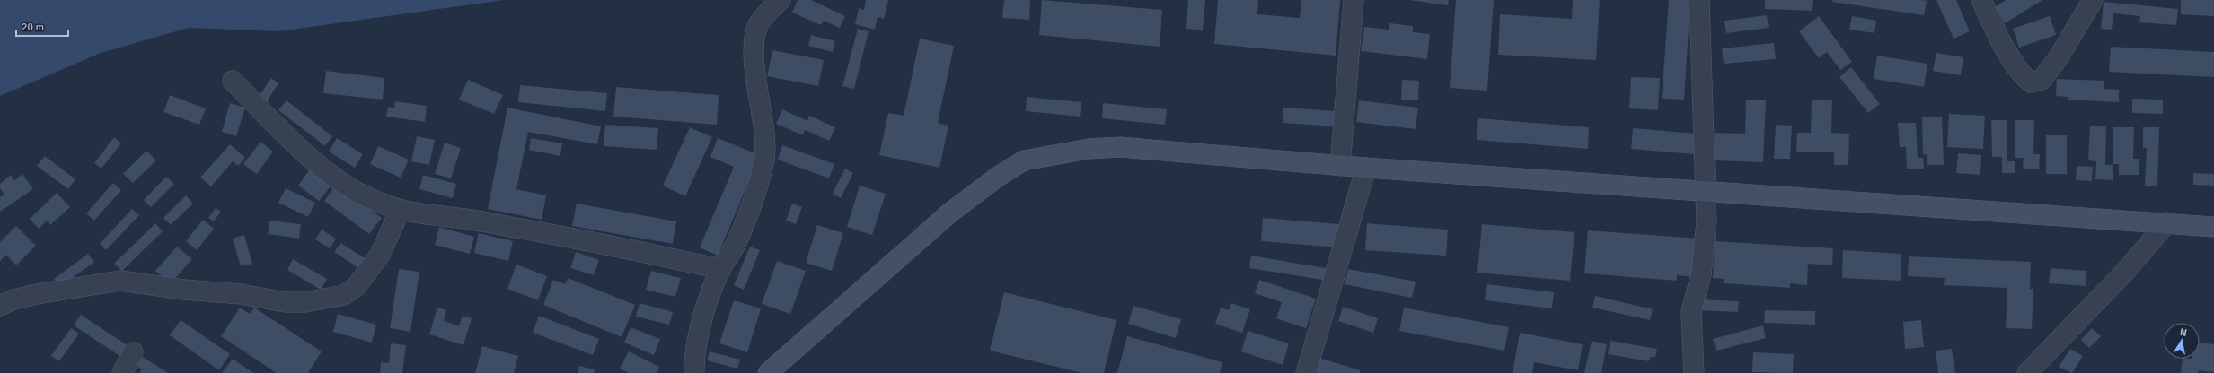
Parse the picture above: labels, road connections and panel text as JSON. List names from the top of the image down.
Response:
{
  "scale_bar": "20 m",
  "north": "top"
}
